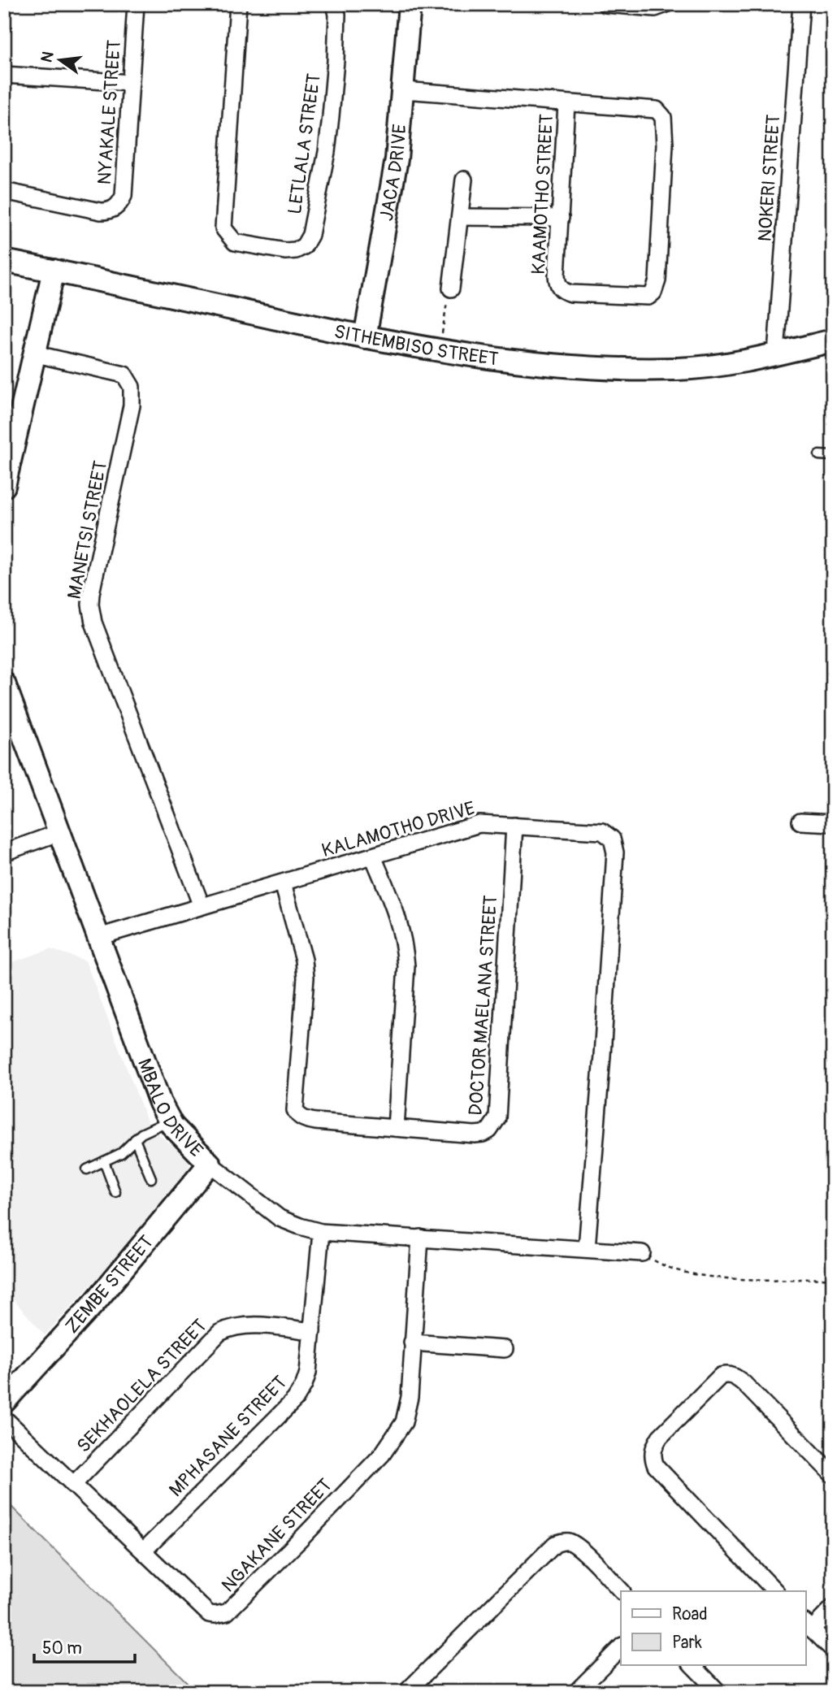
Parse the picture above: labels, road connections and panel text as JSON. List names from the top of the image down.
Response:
{
  "streets": {
    "street": [
      "NYAKALE STREET",
      "LETLALA STREET",
      "JACA DRIVE",
      "NOKERI STREET",
      "KAAMOTHO STREET",
      "SITHEMBISO STREET",
      "MANETSI STREET",
      "KALAMOTHO DRIVE",
      "DOCTOR MAELANA STREET",
      "MBALO DRIVE",
      "ZEMBE STREET",
      "SEKHAOLELA STREET",
      "MPHASANE STREET",
      "NGAKANE STREET"
    ]
  },
  "crossings": [
    ["JACA DRIVE", "KAAMOTHO STREET"],
    ["JACA DRIVE", "SITHEMBISO STREET"],
    ["NOKERI STREET", "SITHEMBISO STREET"],
    ["MANETSI STREET", "KALAMOTHO DRIVE"],
    ["KALAMOTHO DRIVE", "DOCTOR MAELANA STREET"],
    ["KALAMOTHO DRIVE", "MBALO DRIVE"],
    ["MBALO DRIVE", "ZEMBE STREET"],
    ["MBALO DRIVE", "MPHASANE STREET"],
    ["MBALO DRIVE", "NGAKANE STREET"],
    ["SEKHAOLELA STREET", "MPHASANE STREET"],
    ["SEKHAOLELA STREET", "NGAKANE STREET"],
    ["MPHASANE STREET", "NGAKANE STREET"]
  ],
  "legend": ["Road", "Park"],
  "scale_bar": "50 m",
  "north": "left"
}
